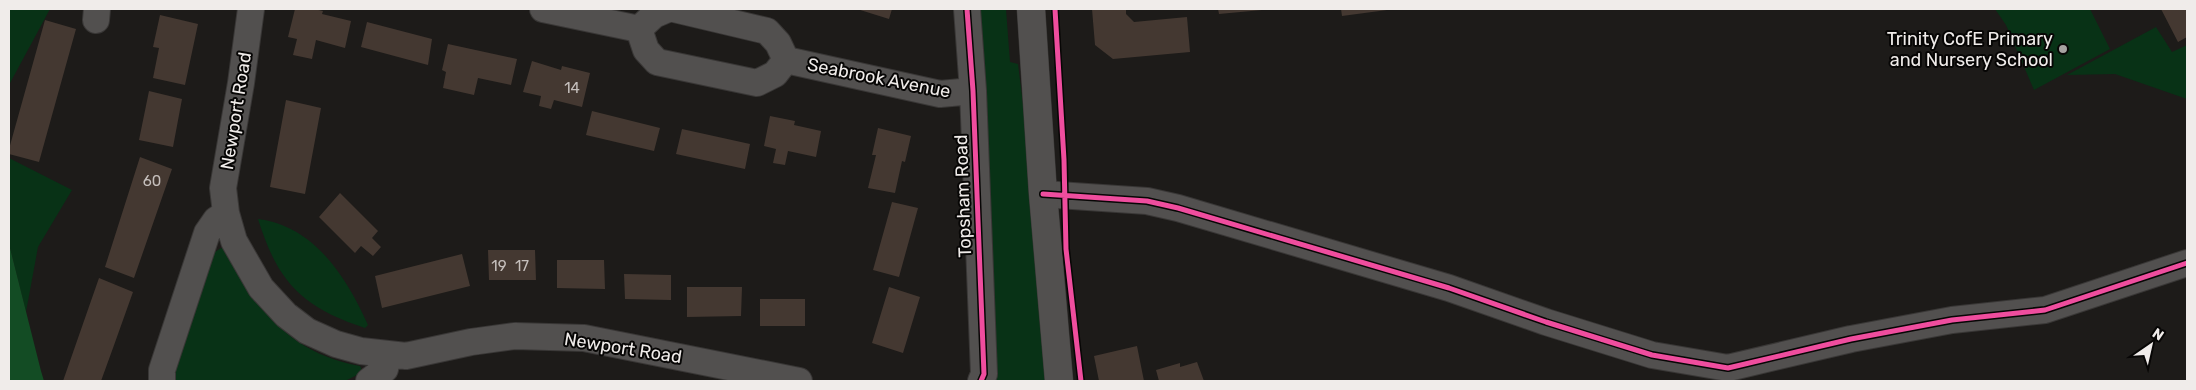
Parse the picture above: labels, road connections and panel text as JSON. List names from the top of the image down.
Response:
{
  "streets": {
    "street": ["Seabrook Avenue", "Newport Road", "Topsham Road"]
  },
  "crossings": [
    ["Seabrook Avenue", "Topsham Road"]
  ],
  "places": ["Trinity CofE Primary and Nursery School"],
  "house_numbers": [
    "14",
    "60",
    "19",
    "17"
  ],
  "north": "top right"
}
